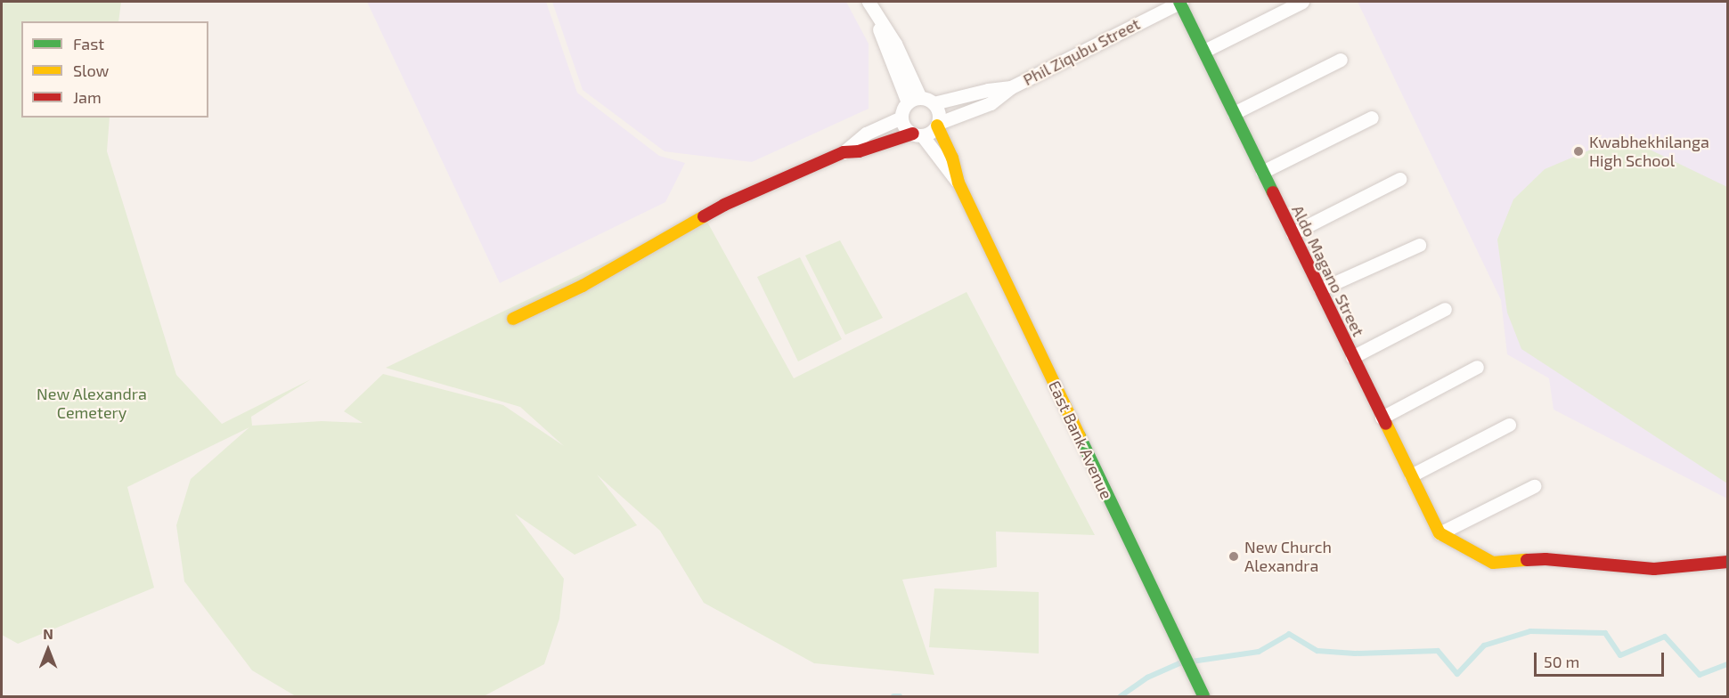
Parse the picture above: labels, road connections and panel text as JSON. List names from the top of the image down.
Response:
{
  "streets": {
    "street": ["Phil Ziqubu Street", "Aldo Magano Street", "East Bank Avenue"]
  },
  "crossings": [
    ["Phil Ziqubu Street", "Aldo Magano Street"],
    ["Phil Ziqubu Street", "East Bank Avenue"]
  ],
  "parks": ["New Alexandra Cemetery"],
  "places": ["Kwabhekhilanga High School", "New Church Alexandra"],
  "legend": ["Fast", "Slow", "Jam"],
  "scale_bar": "50 m",
  "north": "top"
}
